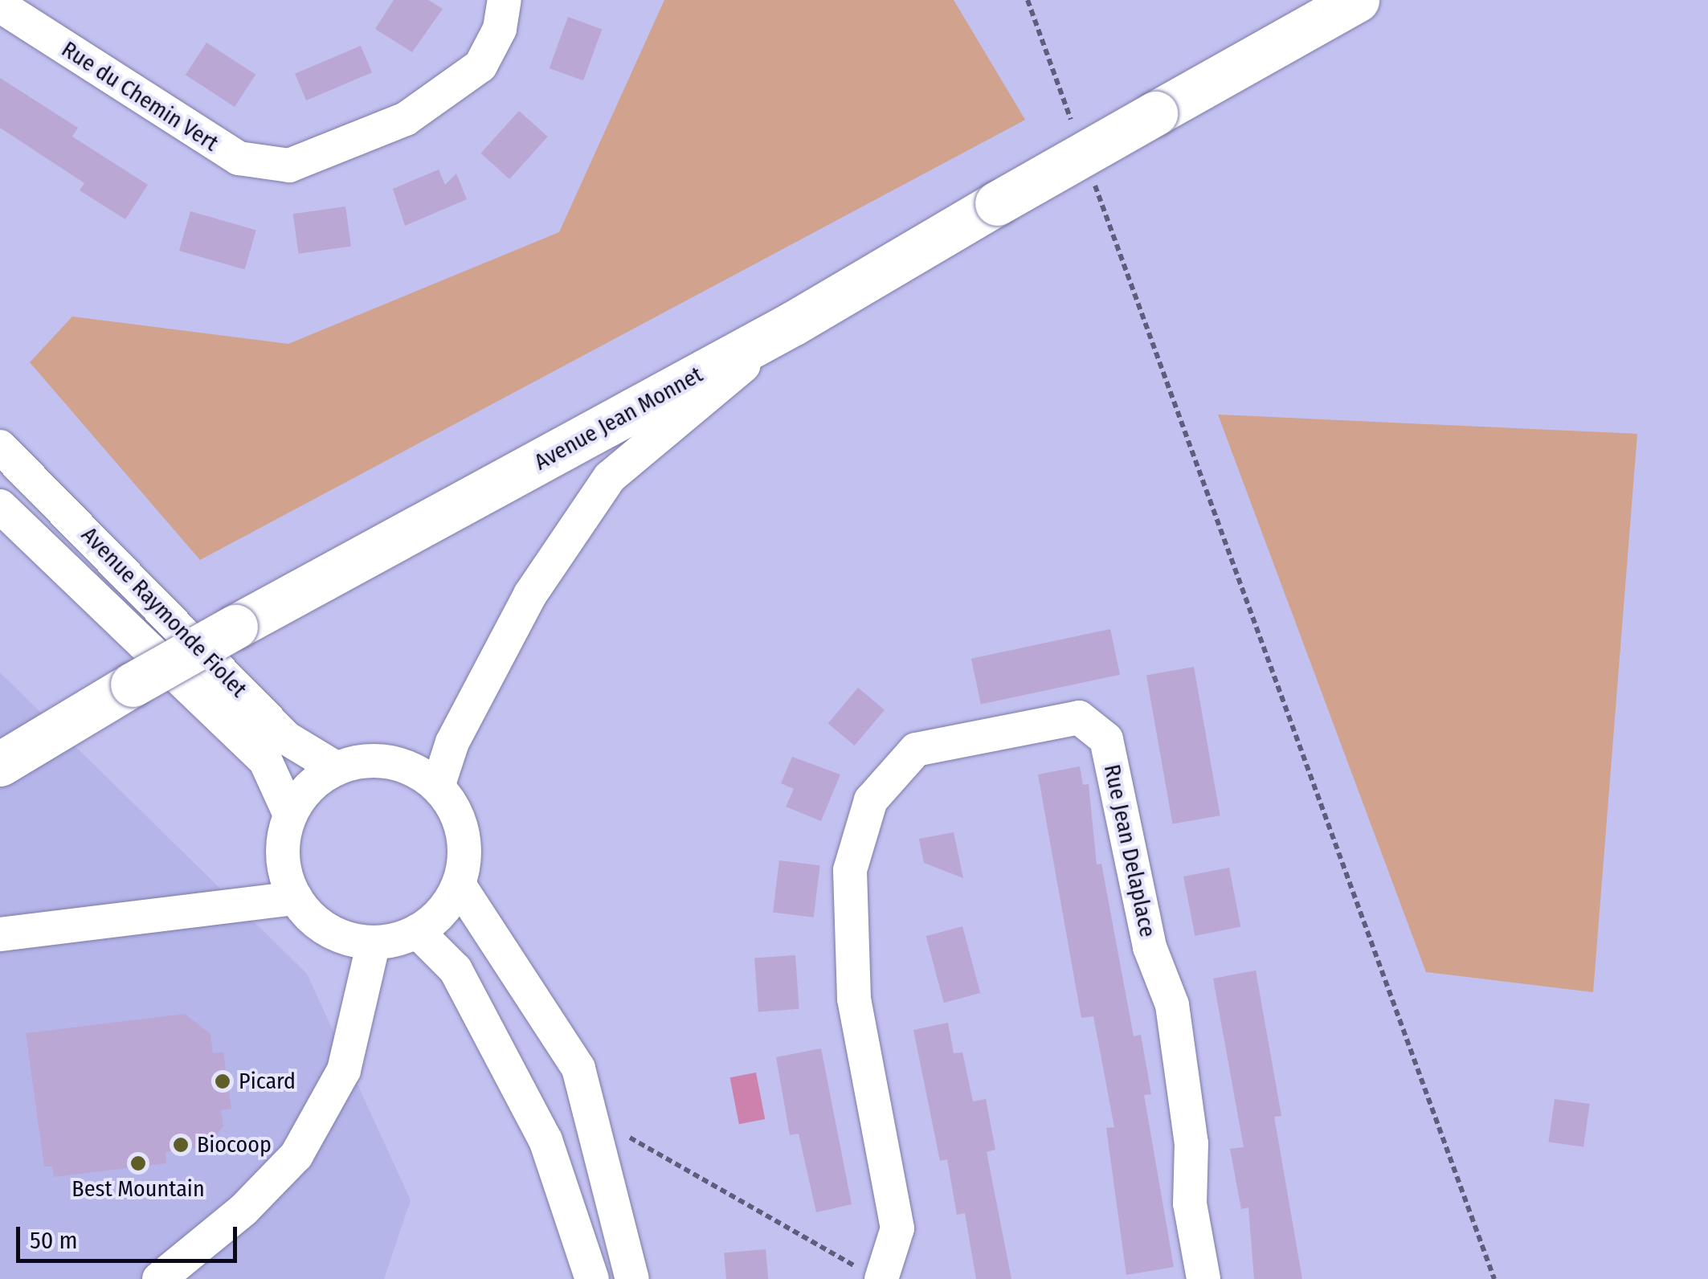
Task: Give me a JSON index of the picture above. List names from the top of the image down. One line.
{"streets":{"main road":["Avenue Jean Monnet"],"street":["Rue du Chemin Vert","Avenue Raymonde Fiolet","Rue Jean Delaplace"]},"places":["Picard","Biocoop","Best Mountain"],"scale_bar":"50 m"}
